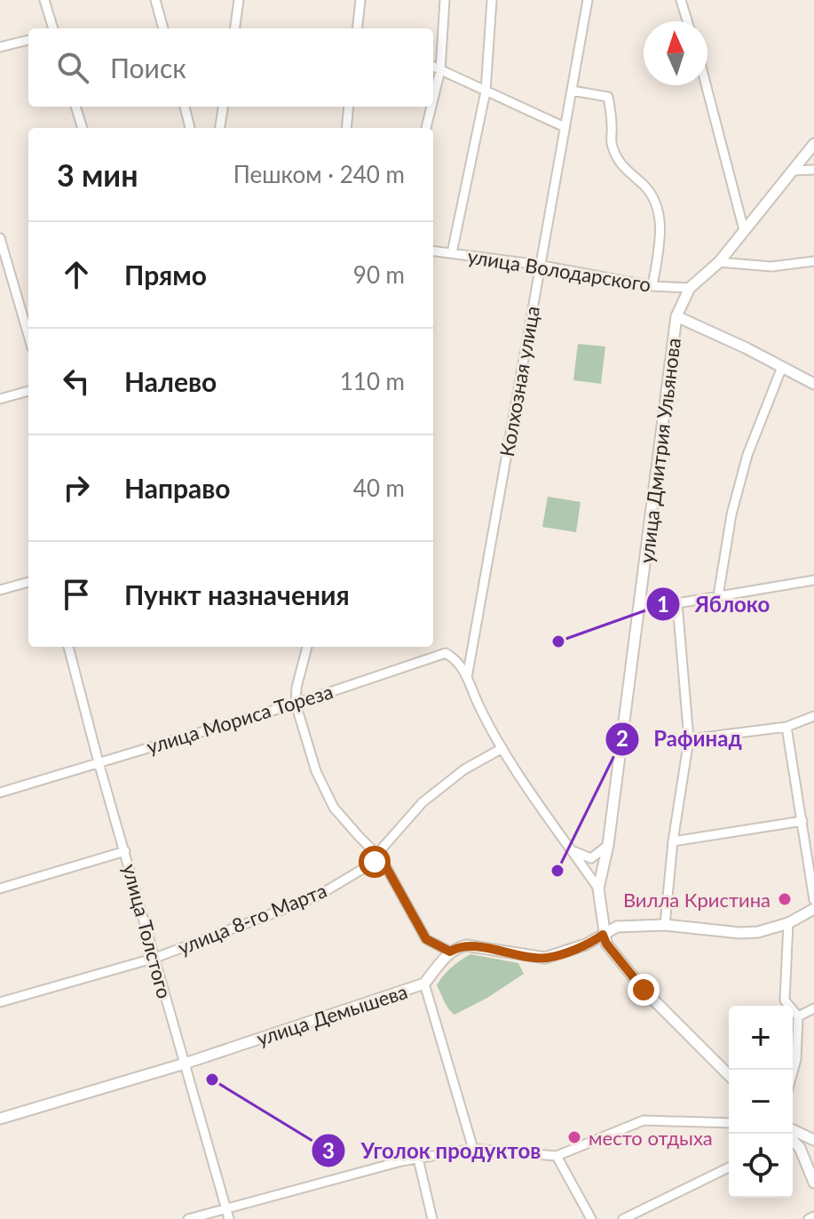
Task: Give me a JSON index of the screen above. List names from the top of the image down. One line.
{"streets":{"street":["улица Володарского","Колхозная улица","улица Дмитрия Ульянова","улица Мориса Тореза","улица 8-го Марта","улица Толстого","улица Демышева"]},"crossings":[["улица Володарского","Колхозная улица"],["улица Володарского","улица Дмитрия Ульянова"],["Колхозная улица","улица Мориса Тореза"],["улица Мориса Тореза","улица Толстого"],["улица 8-го Марта","улица Толстого"],["улица Толстого","улица Демышева"]],"places":["Яблоко","Рафинад","Вилла Кристина","Уголок продуктов","место отдыха"],"north":"top","page":{"search":"Поиск","heading":["3 мин","Пешком · 240 m"],"list":[["Прямо","90 m"],["Налево","110 m"],["Направо","40 m"],"Пункт назначения"],"map_buttons":["+","−"]}}
